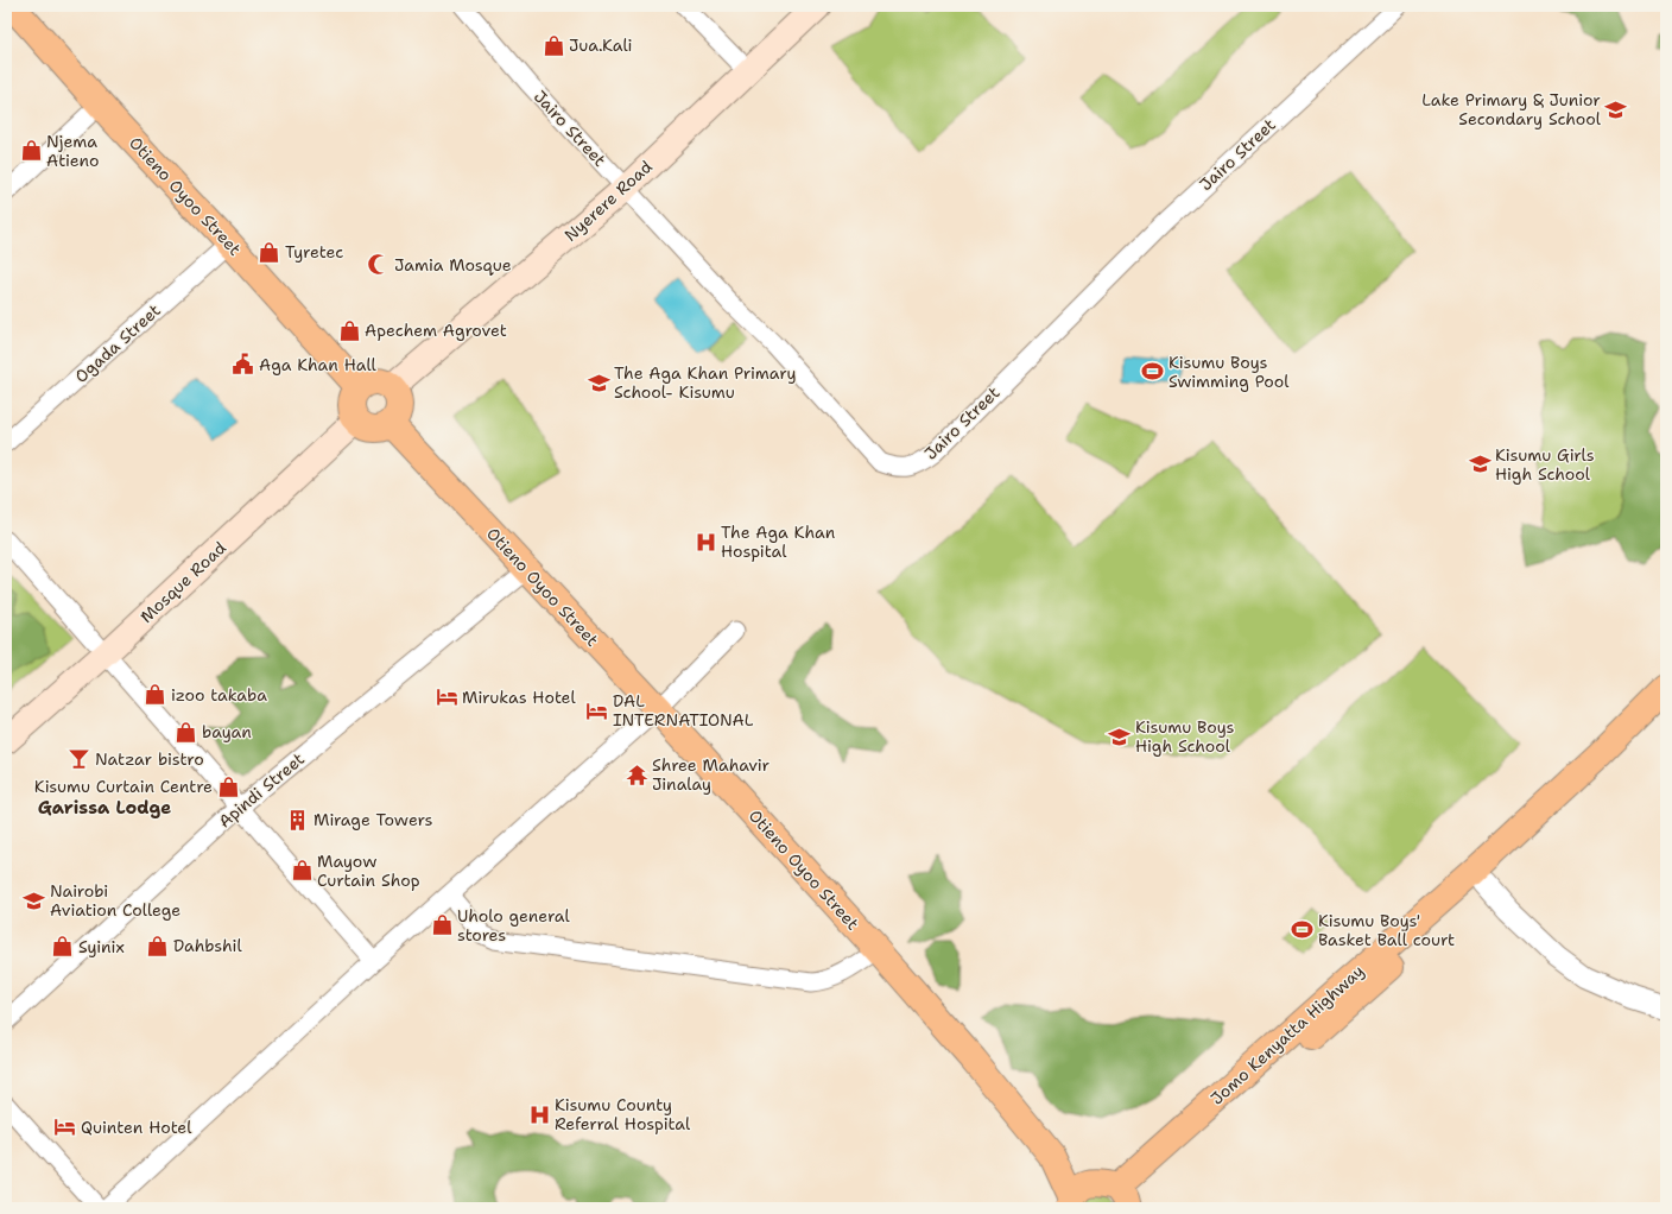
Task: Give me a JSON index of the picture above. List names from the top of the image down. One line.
{"streets":{"highway":["Otieno Oyoo Street","Jomo Kenyatta Highway"],"main road":["Nyerere Road","Mosque Road"],"street":["Jairo Street","Ogada Street","Apindi Street"]},"crossings":[["Jairo Street","Nyerere Road"],["Otieno Oyoo Street","Nyerere Road"],["Otieno Oyoo Street","Ogada Street"],["Otieno Oyoo Street","Mosque Road"],["Otieno Oyoo Street","Apindi Street"],["Nyerere Road","Mosque Road"]],"districts":["Garissa Lodge"],"places":{"shop":["Jua.Kali","Njema Atieno","Tyretec","Apechem Agrovet","izoo takaba","bayan","Kisumu Curtain Centre","Mayow Curtain Shop","Uholo general stores","Dahbshil","Syinix"],"school or university":["Lake Primary & Junior Secondary School","The Aga Khan Primary School- Kisumu","Kisumu Girls High School","Kisumu Boys High School","Nairobi Aviation College"],"mosque":["Jamia Mosque"],"public building":["Aga Khan Hall"],"sports":["Kisumu Boys Swimming Pool","Kisumu Boys' Basket Ball court"],"hospital":["The Aga Khan Hospital","Kisumu County Referral Hospital"],"hotel":["Mirukas Hotel","DAL INTERNATIONAL","Quinten Hotel"],"bar":["Natzar bistro"],"temple":["Shree Mahavir Jinalay"],"building":["Mirage Towers"]}}
